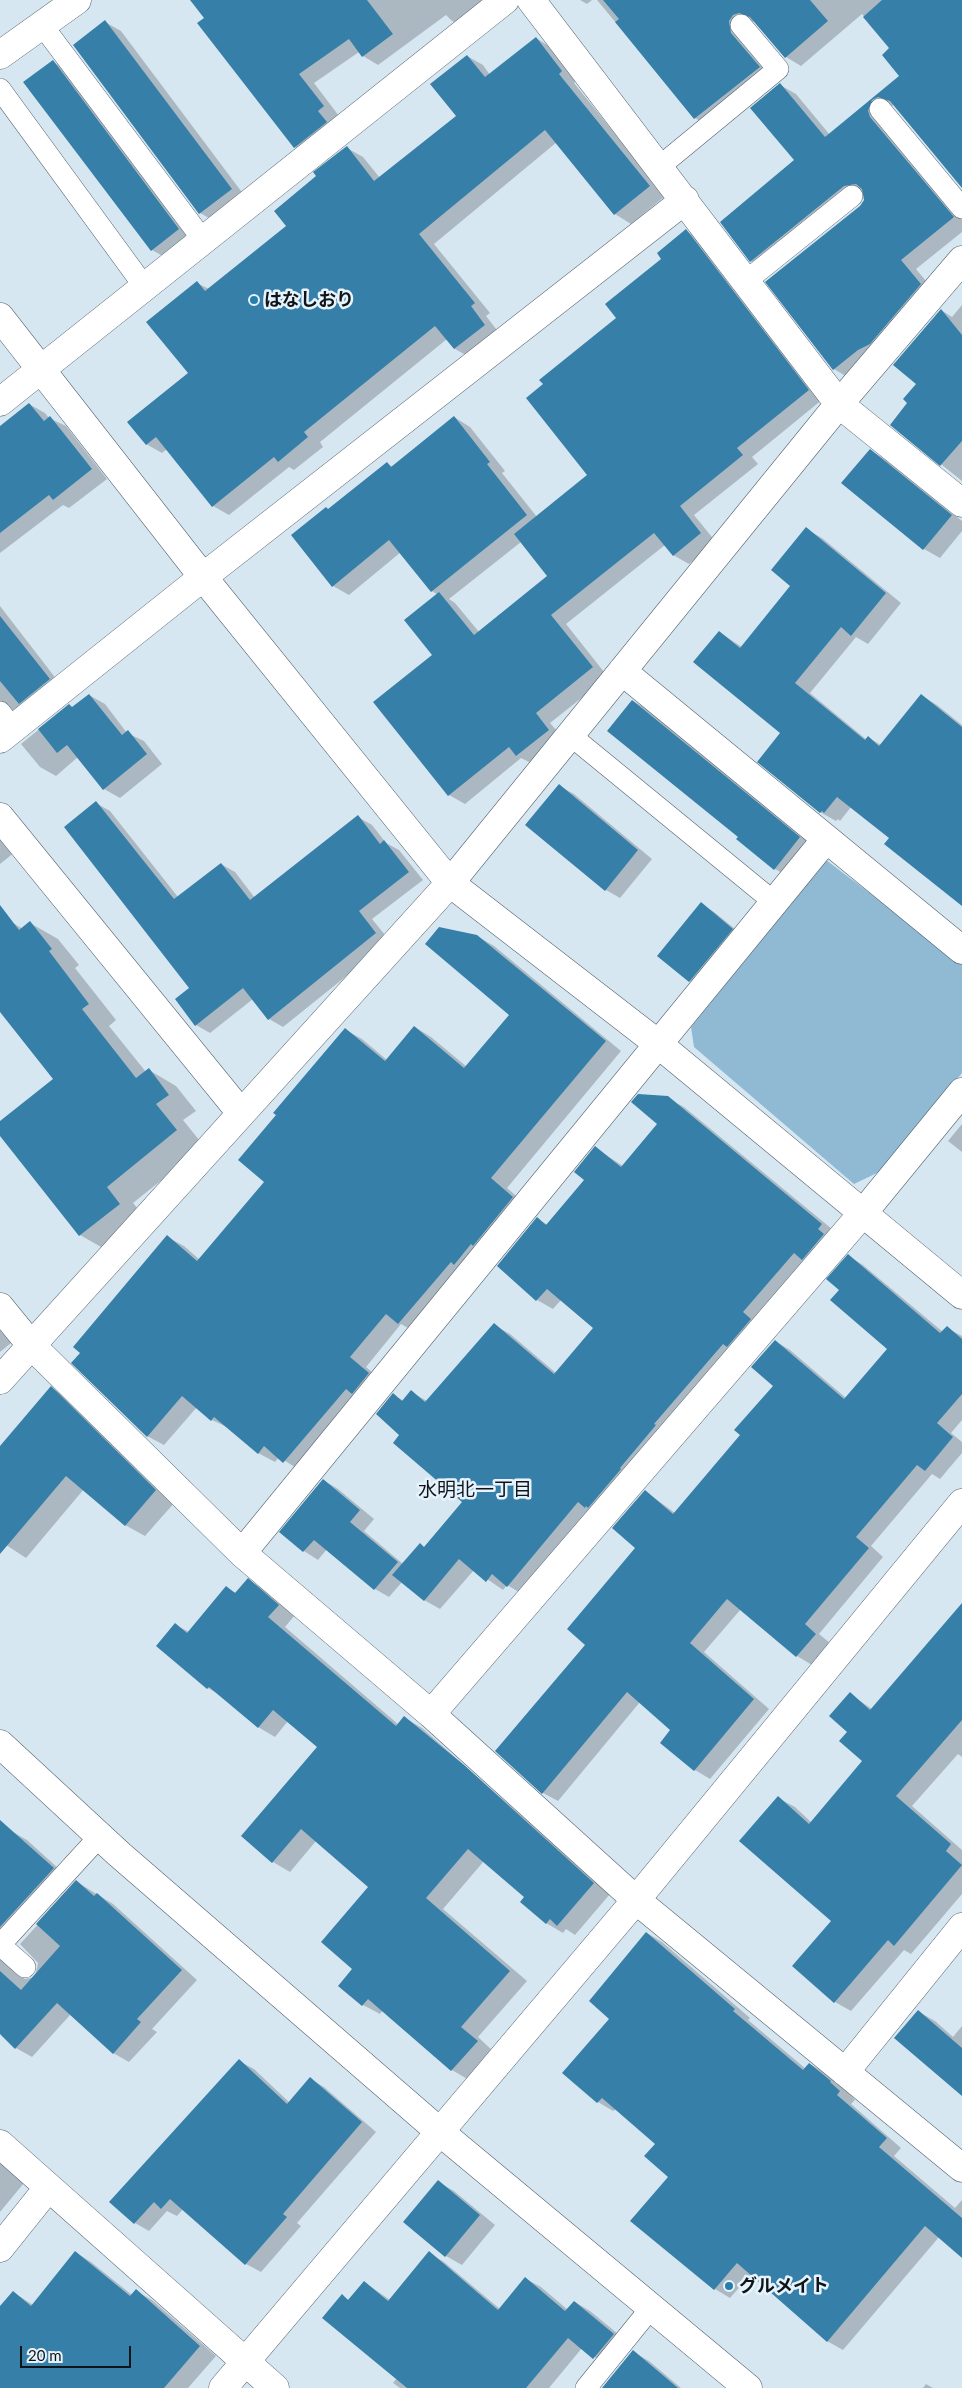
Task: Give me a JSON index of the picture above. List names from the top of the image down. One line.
{"districts":["水明北一丁目"],"places":["はなしおり","グルメイト"],"scale_bar":"20 m"}
